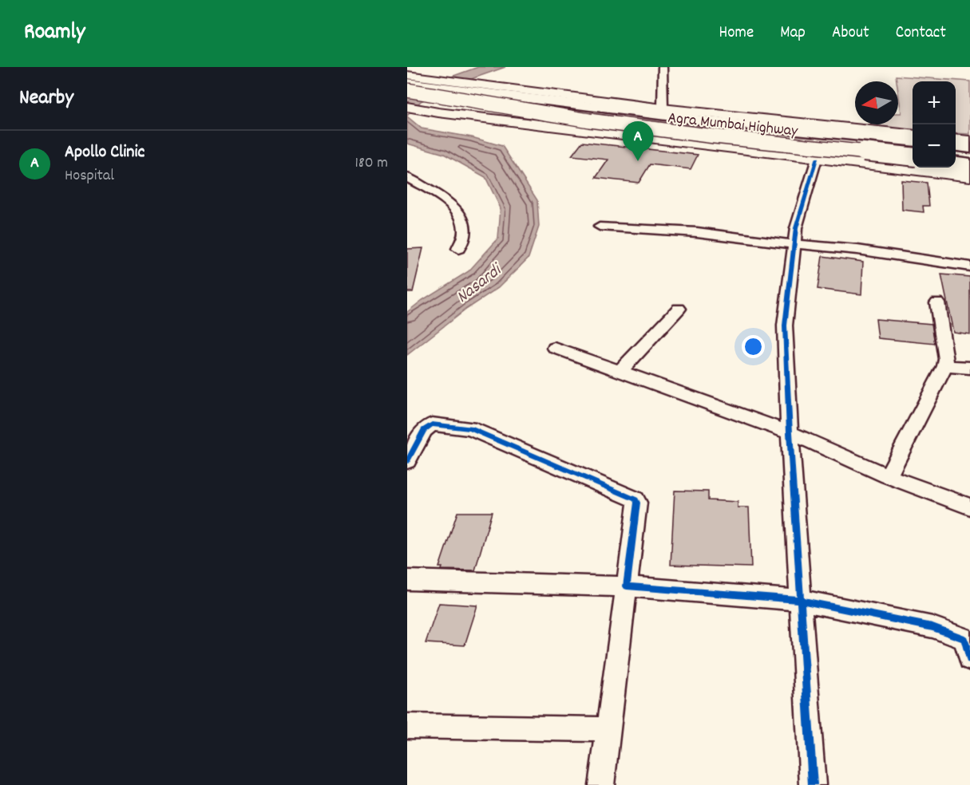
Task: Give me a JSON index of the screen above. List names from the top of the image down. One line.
{"streets":{"main road":["Agra Mumbai Highway"]},"water":["Nasardi"],"north":"left","page":{"header":"Roamly","nav":["Home","Map","About","Contact"],"heading":"Nearby","map_buttons":["+","−"],"pins":"A","list":[{"mark":"A","name":"Apollo Clinic","note":"Hospital","value":"180 m"}]}}
